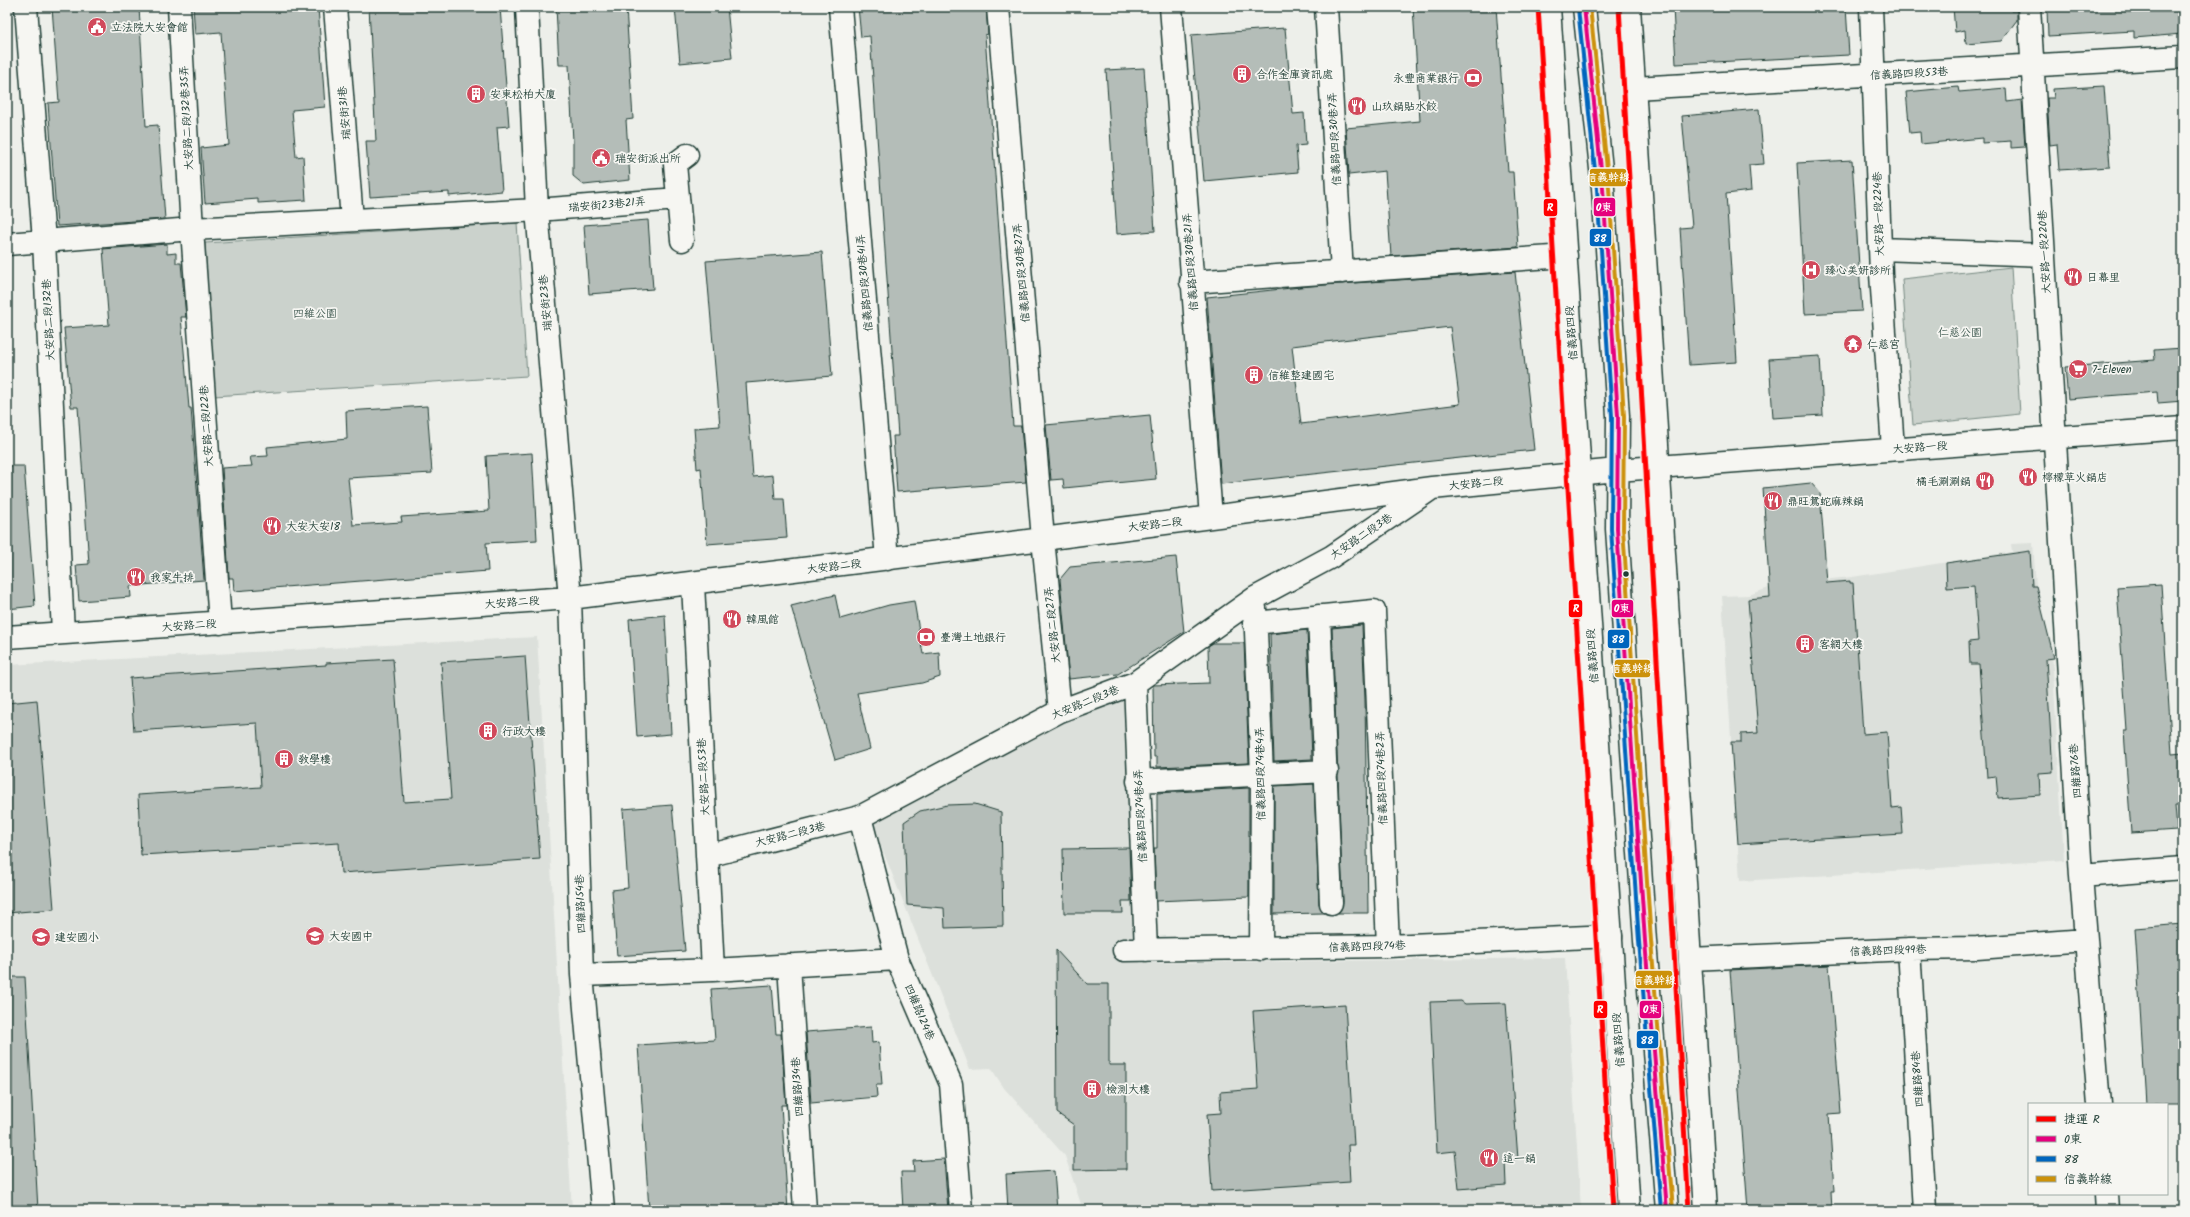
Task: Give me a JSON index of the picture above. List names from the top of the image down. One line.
{"streets":{"street":["信義路四段53巷","瑞安街31巷","大安路二段132巷35弄","信義路四段30巷7弄","瑞安街23巷21弄","大安路一段224巷","大安路一段220巷","信義路四段30巷21弄","信義路四段30巷27弄","信義路四段30巷41弄","瑞安街23巷","大安路二段132巷","信義路四段","大安路二段122巷","大安路一段","大安路二段","大安路二段3巷","大安路二段27弄","四維路76巷","信義路四段74巷4弄","大安路二段53巷","信義路四段74巷2弄","信義路四段74巷6弄","四維路154巷","信義路四段74巷","信義路四段99巷","四維路124巷","四維路84巷","四維路134巷"]},"crossings":[["信義路四段53巷","大安路一段224巷"],["信義路四段53巷","大安路一段220巷"],["瑞安街31巷","瑞安街23巷21弄"],["大安路二段132巷35弄","瑞安街23巷21弄"],["大安路二段132巷35弄","大安路二段122巷"],["瑞安街23巷21弄","瑞安街23巷"],["瑞安街23巷21弄","大安路二段132巷"],["瑞安街23巷21弄","大安路二段122巷"],["大安路一段224巷","大安路一段"],["大安路一段220巷","大安路一段"],["大安路一段220巷","四維路76巷"],["信義路四段30巷21弄","大安路二段"],["信義路四段30巷27弄","大安路二段"],["信義路四段30巷27弄","大安路二段27弄"],["信義路四段30巷41弄","大安路二段"],["瑞安街23巷","大安路二段"],["瑞安街23巷","四維路154巷"],["大安路二段132巷","大安路二段"],["信義路四段","大安路二段"],["信義路四段","信義路四段74巷"],["大安路二段122巷","大安路二段"],["大安路一段","大安路二段"],["大安路一段","四維路76巷"],["大安路二段","大安路二段3巷"],["大安路二段","大安路二段27弄"],["大安路二段","大安路二段53巷"],["大安路二段","四維路154巷"],["大安路二段3巷","大安路二段27弄"],["大安路二段3巷","信義路四段74巷4弄"],["大安路二段3巷","大安路二段53巷"],["大安路二段3巷","信義路四段74巷6弄"],["大安路二段3巷","四維路124巷"],["四維路76巷","信義路四段99巷"],["信義路四段74巷4弄","信義路四段74巷"],["信義路四段74巷2弄","信義路四段74巷"],["信義路四段74巷6弄","信義路四段74巷"],["信義路四段99巷","四維路84巷"]],"parks":["四維公園","仁慈公園"],"places":{"public building":["立法院大安會館","瑞安街派出所"],"building":["合作金庫資訊處","安東松柏大廈","信維整建國宅","客網大樓","行政大樓","教學樓","檢測大樓"],"bank":["永豐商業銀行","臺灣土地銀行"],"restaurant":["山玖鍋貼水餃","日幕里","檸檬草火鍋店","橘毛涮涮鍋","鼎旺鴛蛇麻辣鍋","大安大安18","我家牛排","韓風館","這一鍋"],"hospital":["臻心美妍診所"],"temple":["仁慈宮"],"supermarket":["7-Eleven"],"school or university":["大安國中","建安國小"]},"lines":["metro line R","transit line 0東","transit line 信義幹線","transit line 88"],"legend":["捷運 R","0東","88","信義幹線"]}
